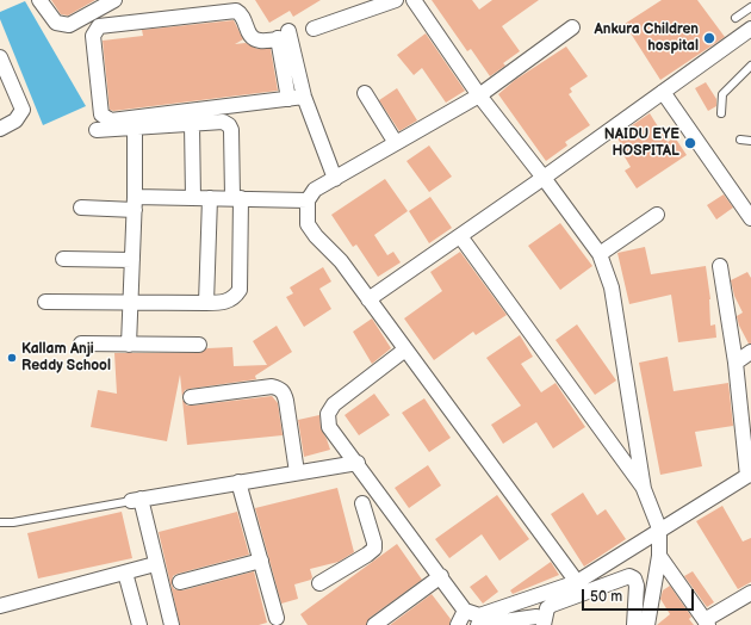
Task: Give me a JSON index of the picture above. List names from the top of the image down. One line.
{"places":["Ankura Children hospital","NAIDU EYE HOSPITAL","Kallam Anji Reddy School"],"scale_bar":"50 m"}
